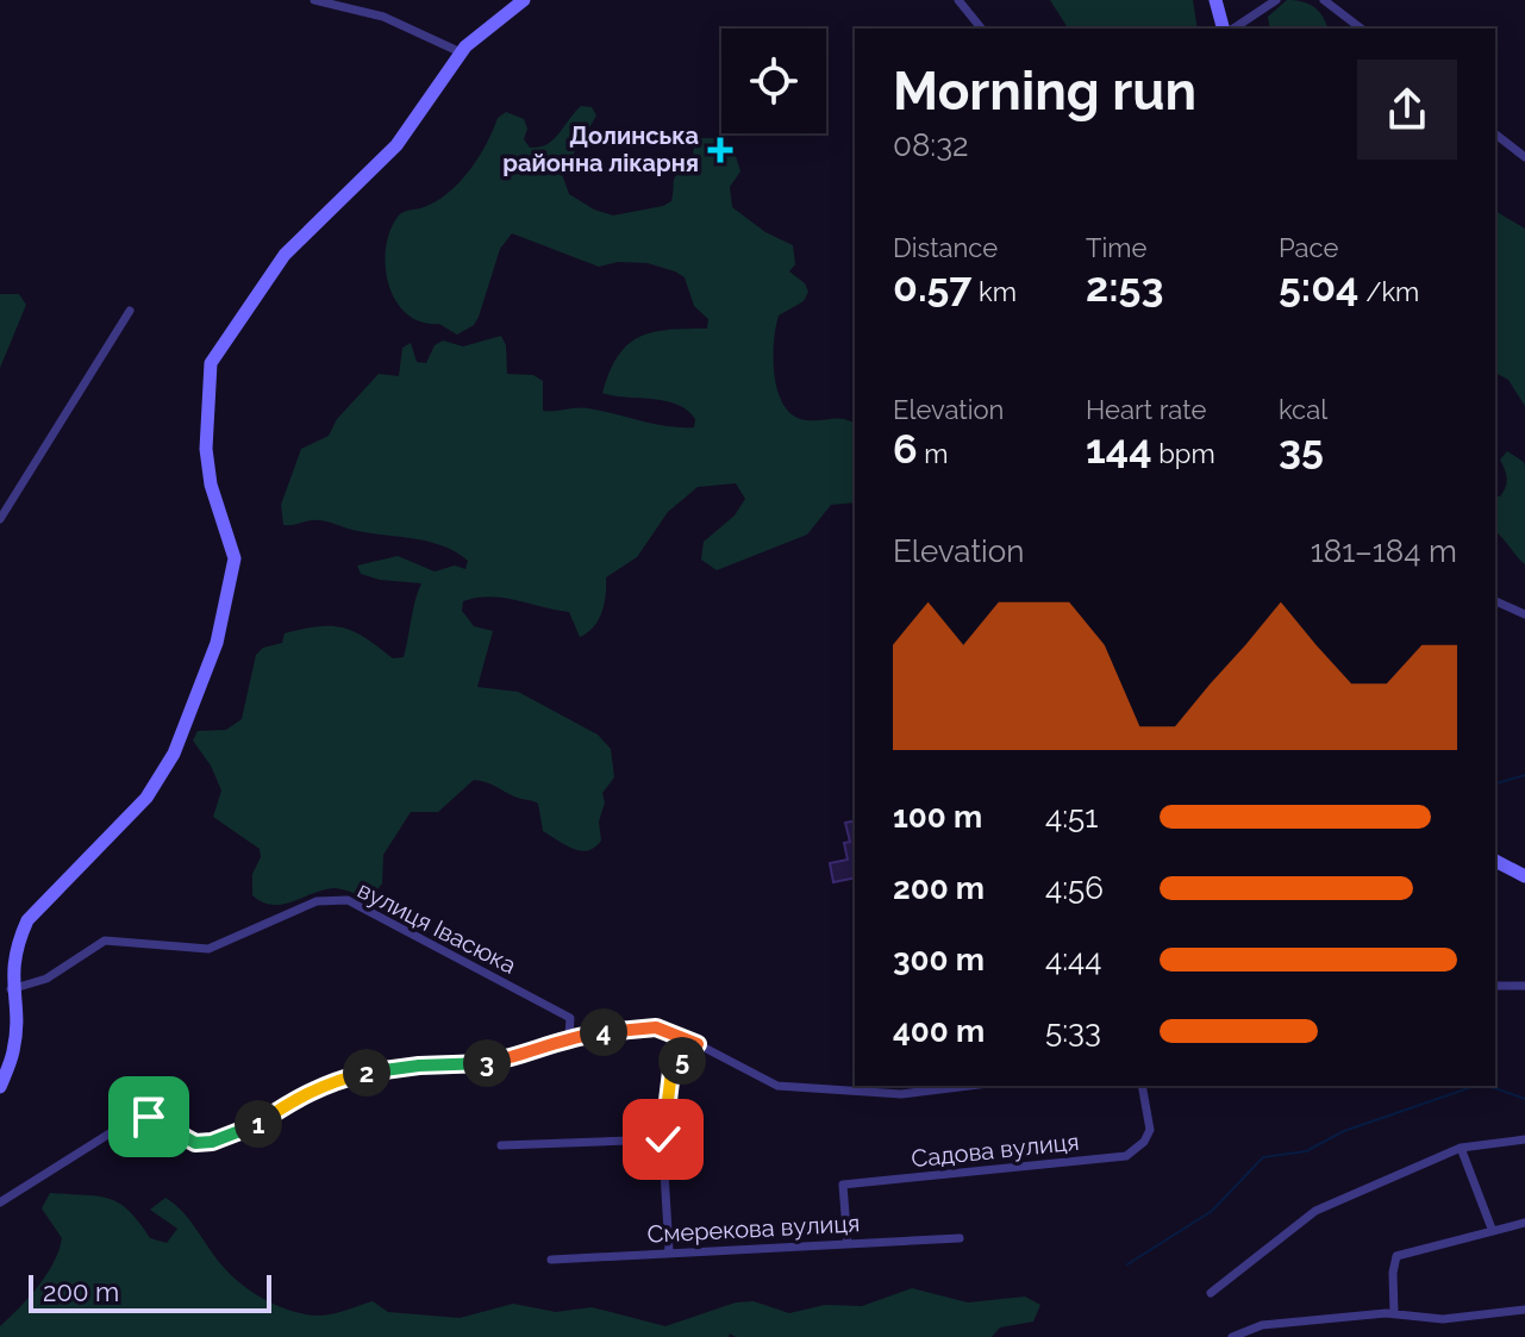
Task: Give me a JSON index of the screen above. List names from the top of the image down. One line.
{"streets":{"street":["вулиця Івасюка","Садова вулиця","Смерекова вулиця"]},"crossings":[["Садова вулиця","Смерекова вулиця"]],"places":{"health":["Долинська районна лікарня"]},"scale_bar":"200 m","page":{"heading":["Morning run","08:32"],"stats":[["Distance","0.57 km"],["Time","2:53"],["Pace","5:04 /km"],["Elevation","6 m"],["Heart rate","144 bpm"],["kcal","35"]],"chart":["Elevation","181–184 m"],"list":[{"name":"100 m","note":"4:51"},{"name":"200 m","note":"4:56"},{"name":"300 m","note":"4:44"},{"name":"400 m","note":"5:33"}],"pins":["4","5","3","2","1"],"scale":"200 m"}}
